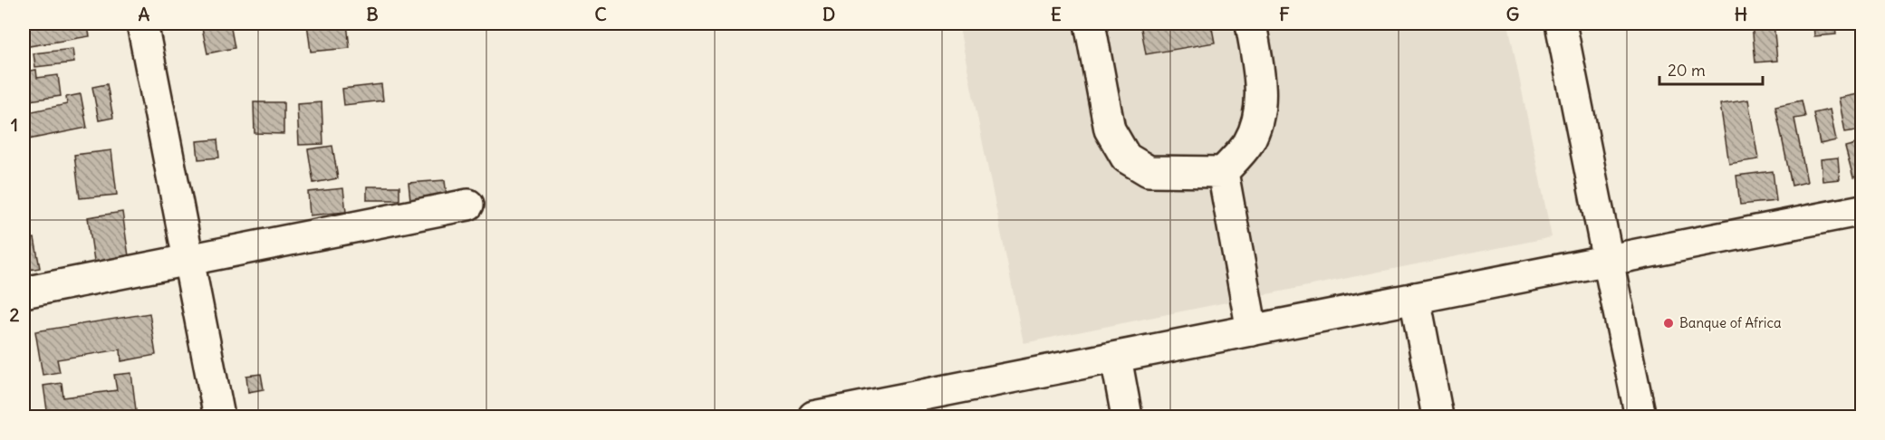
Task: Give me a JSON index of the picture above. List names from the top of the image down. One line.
{"places":["Banque of Africa"],"scale_bar":"20 m","grid":{"columns":["A","B","C","D","E","F","G","H"],"rows":["1","2"]}}
